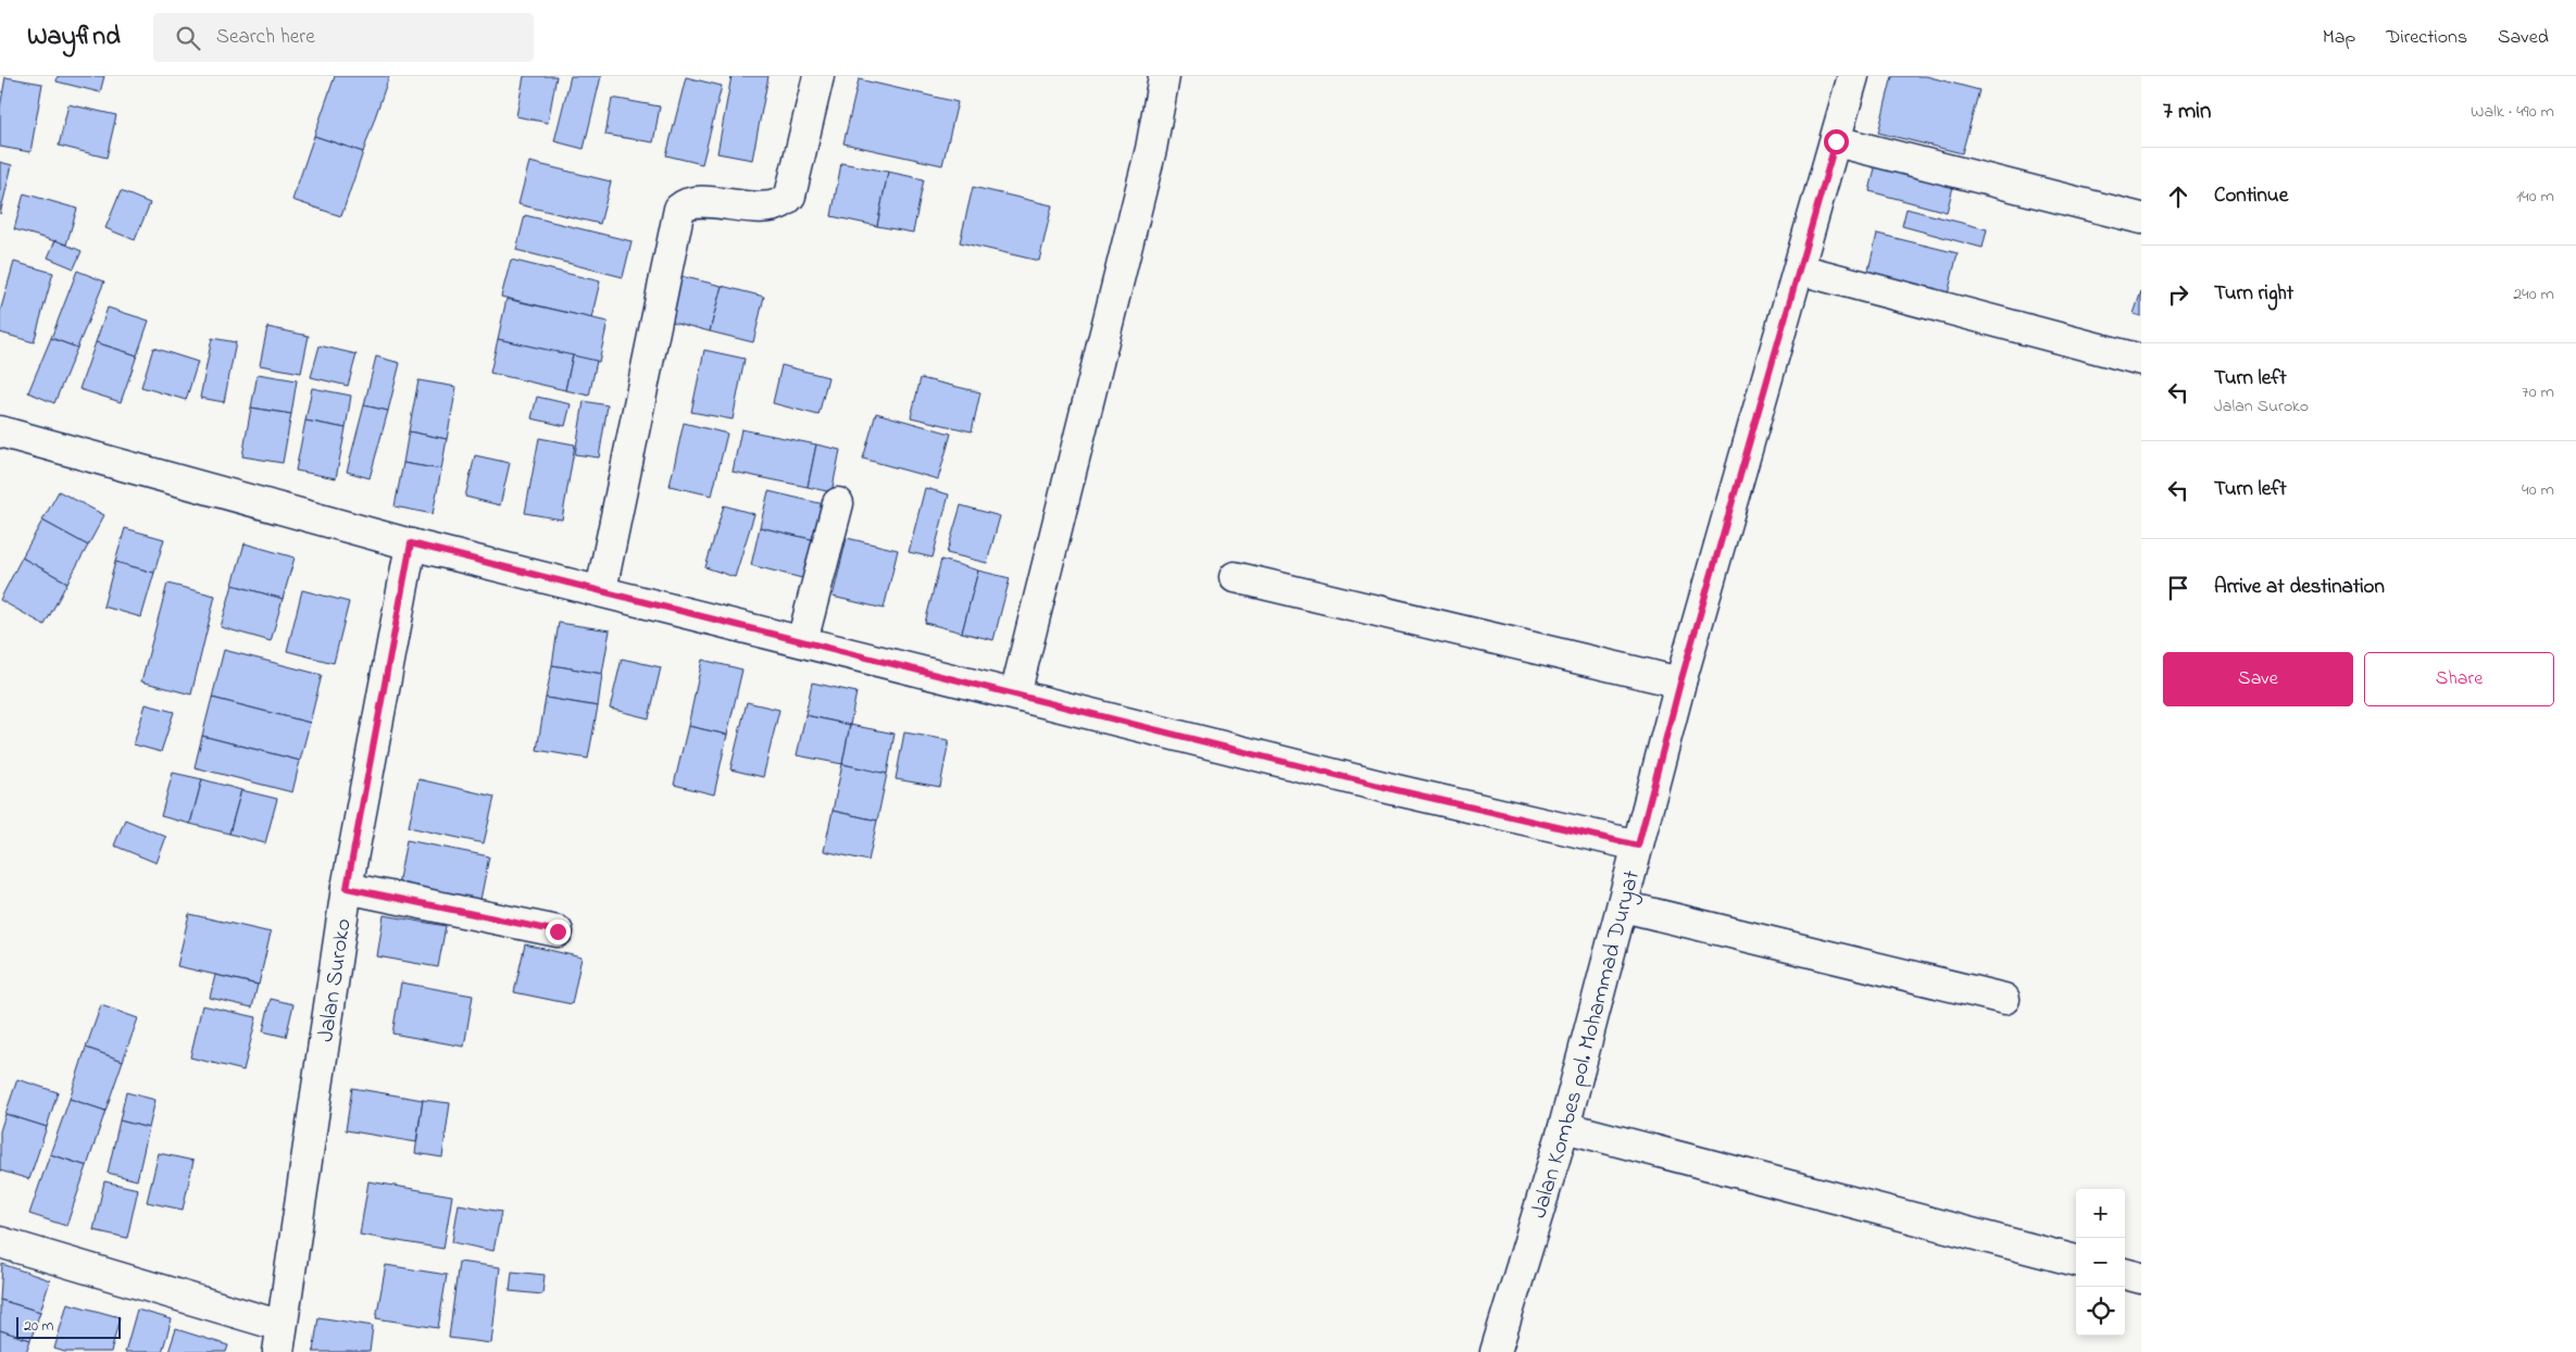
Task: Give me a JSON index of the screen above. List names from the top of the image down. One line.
{"streets":{"street":["Jalan Suroko","Jalan Kombes pol. Mohammad Duryat"]},"scale_bar":"20 m","page":{"header":"Wayfind","search":"Search here","nav":["Map","Directions","Saved"],"heading":["7 min","Walk · 490 m"],"list":[["Continue","140 m"],["Turn right","240 m"],["Turn left","Jalan Suroko","70 m"],["Turn left","40 m"],"Arrive at destination"],"buttons":["Save","Share"],"map_buttons":["+","−"],"scale":"20 m"}}
